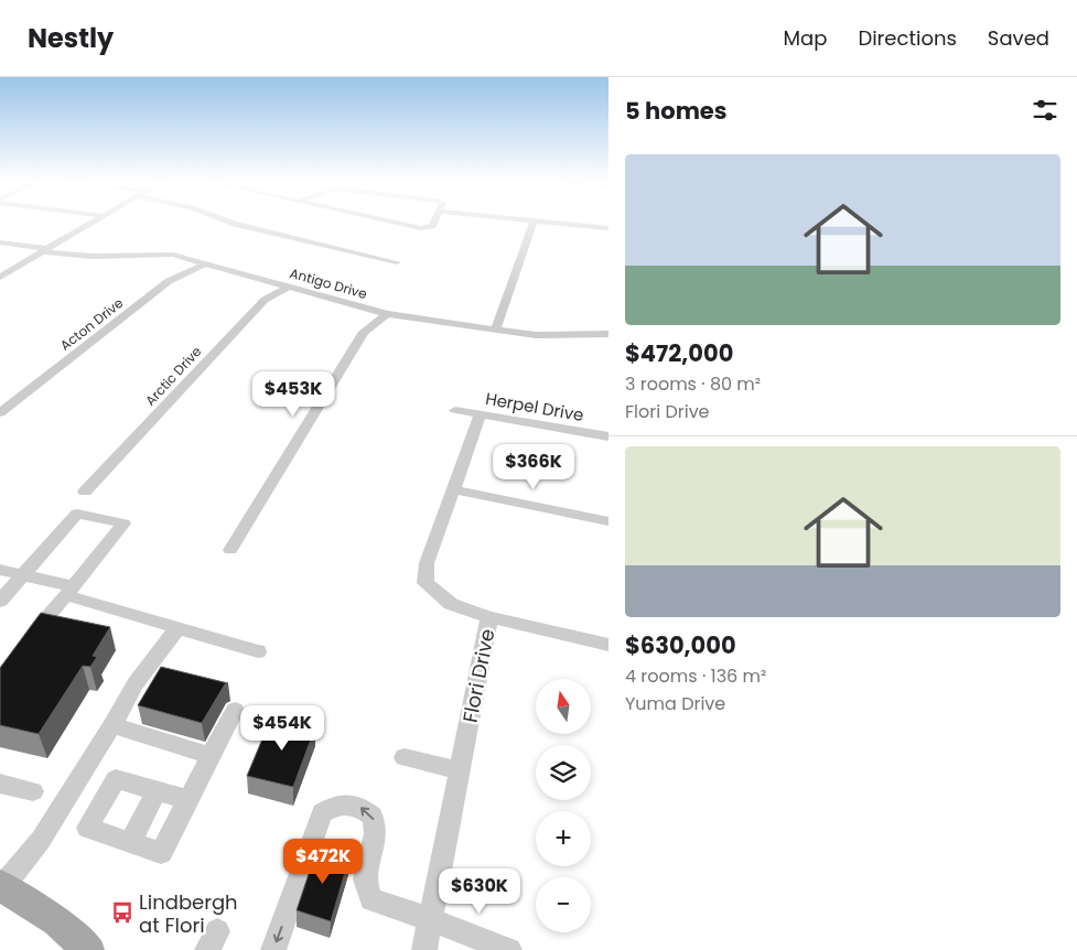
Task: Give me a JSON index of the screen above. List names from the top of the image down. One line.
{"streets":{"street":["Antigo Drive","Acton Drive","Arctic Drive","Herpel Drive","Flori Drive"]},"crossings":[["Antigo Drive","Acton Drive"],["Antigo Drive","Arctic Drive"],["Herpel Drive","Flori Drive"]],"places":{"bus stop":["Lindbergh at Flori"]},"north":"top","page":{"header":"Nestly","nav":["Map","Directions","Saved"],"heading":"5 homes","list":[{"name":"$472,000","note":"3 rooms · 80 m² · Flori Drive"},{"name":"$630,000","note":"4 rooms · 136 m² · Yuma Drive"}],"price":["$453K","$366K","$454K","$472K","$630K"],"map_buttons":["+","−"]}}
